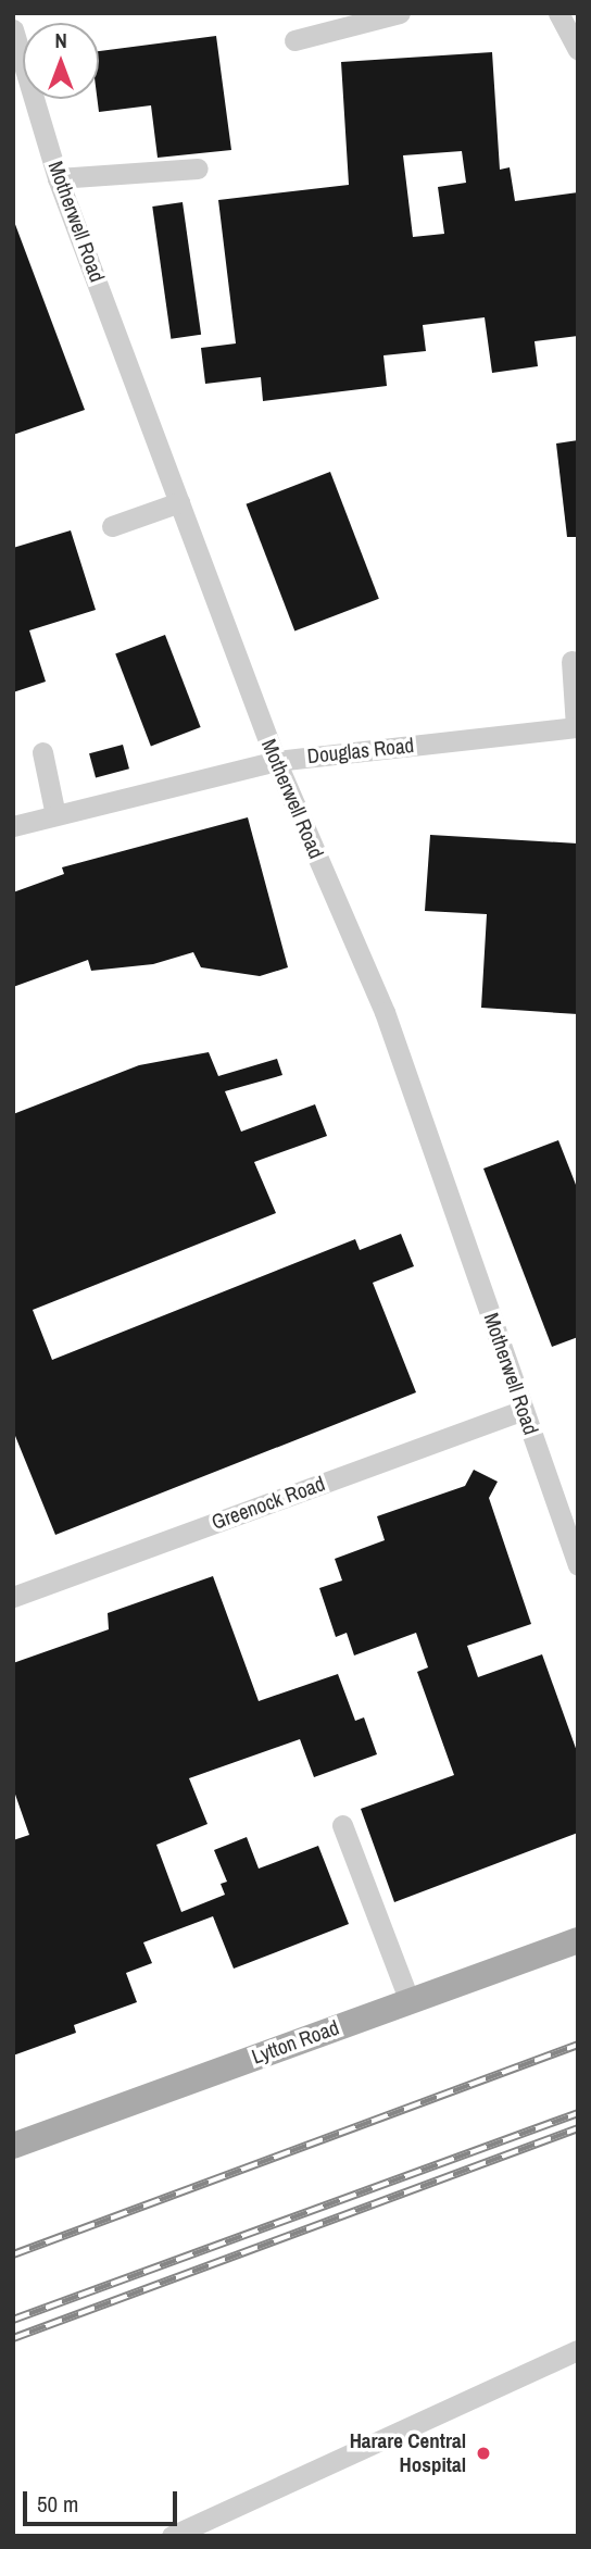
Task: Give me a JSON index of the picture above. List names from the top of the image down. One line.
{"streets":{"main road":["Lytton Road"],"street":["Motherwell Road","Douglas Road","Greenock Road"]},"crossings":[["Motherwell Road","Douglas Road"],["Motherwell Road","Greenock Road"]],"places":["Harare Central Hospital"],"scale_bar":"50 m","north":"top"}
